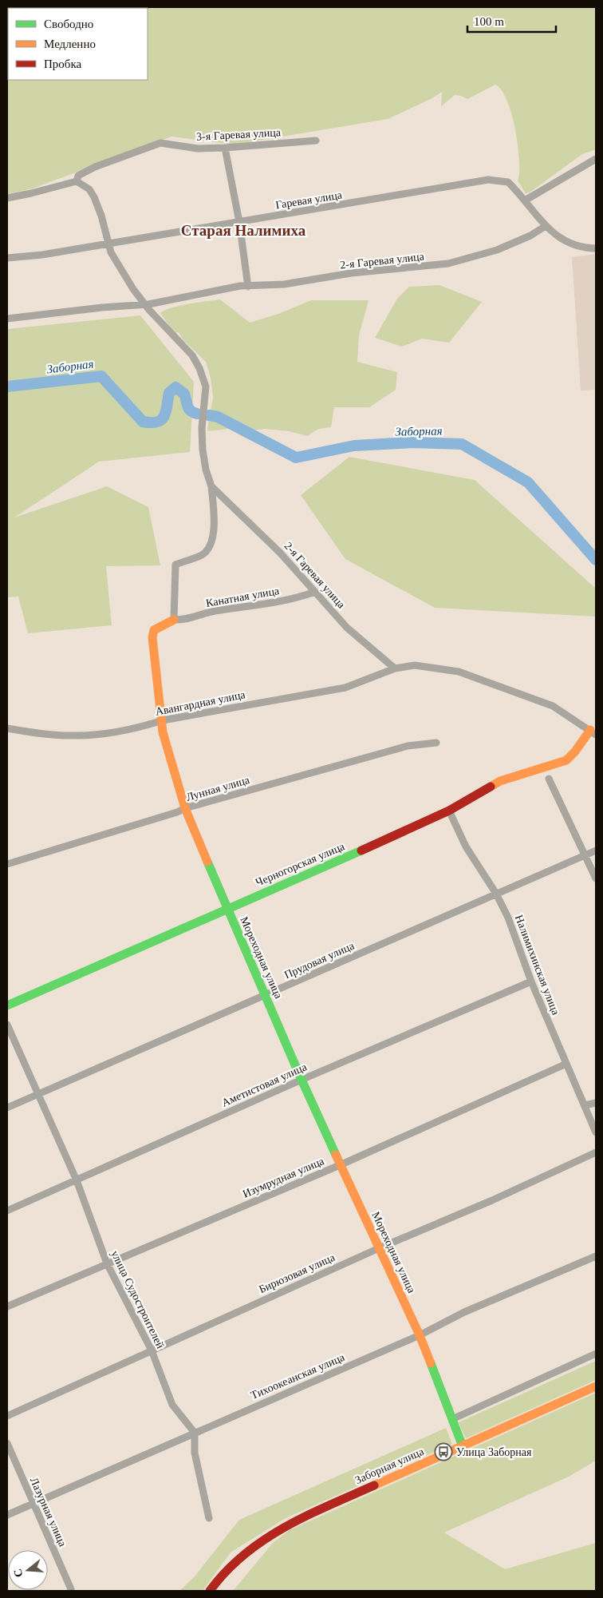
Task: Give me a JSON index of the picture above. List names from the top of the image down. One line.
{"streets":{"street":["3-я Гаревая улица","Гаревая улица","2-я Гаревая улица","Канатная улица","Авангардная улица","Лунная улица","Черногорская улица","Мореходная улица","Прудовая улица","Налимихинская улица","Аметистовая улица","Изумрудная улица","Бирюзовая улица","улица Судостроителей","Тихоокеанская улица","Заборная улица","Лазурная улица"]},"crossings":[["Гаревая улица","2-я Гаревая улица"],["2-я Гаревая улица","Канатная улица"],["2-я Гаревая улица","Авангардная улица"],["Канатная улица","Мореходная улица"],["Авангардная улица","Мореходная улица"],["Лунная улица","Мореходная улица"],["Черногорская улица","Мореходная улица"],["Черногорская улица","Налимихинская улица"],["Мореходная улица","Прудовая улица"],["Мореходная улица","Аметистовая улица"],["Мореходная улица","Изумрудная улица"],["Мореходная улица","Бирюзовая улица"],["Мореходная улица","Тихоокеанская улица"],["Мореходная улица","Заборная улица"],["Прудовая улица","Налимихинская улица"],["Прудовая улица","улица Судостроителей"],["Налимихинская улица","Аметистовая улица"],["Налимихинская улица","Изумрудная улица"],["Аметистовая улица","улица Судостроителей"],["Изумрудная улица","улица Судостроителей"],["Бирюзовая улица","улица Судостроителей"],["улица Судостроителей","Тихоокеанская улица"],["Тихоокеанская улица","Лазурная улица"]],"districts":["Старая Налимиха"],"water":["Заборная"],"places":{"bus stop":["Улица Заборная"]},"legend":["Свободно","Медленно","Пробка"],"scale_bar":"100 m","north":"left"}
